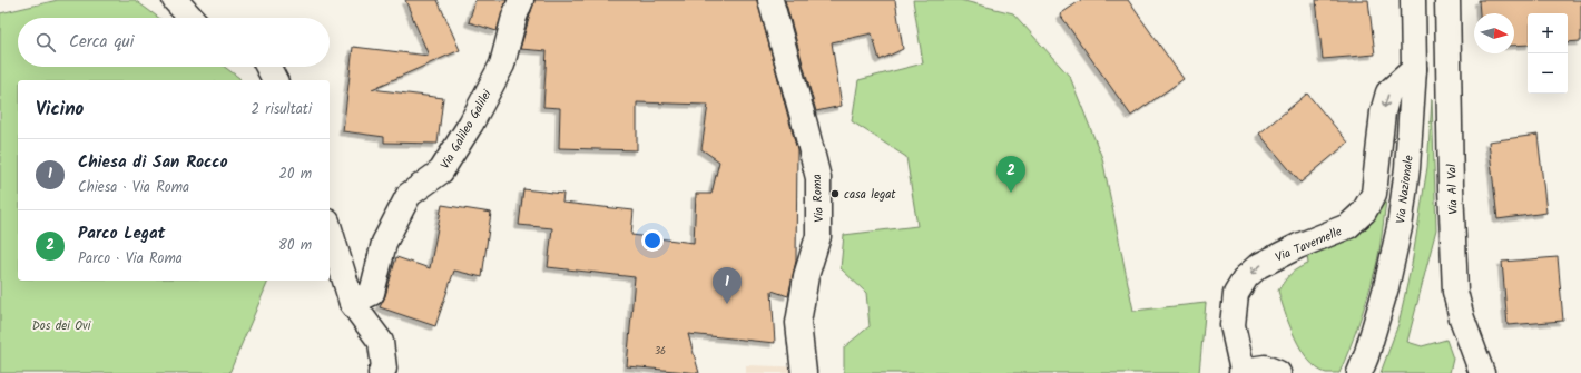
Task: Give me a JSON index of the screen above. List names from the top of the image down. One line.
{"streets":{"street":["Via Galileo Galilei","Via Nazionale","Via Al Val","Via Roma","Via Tavernelle"]},"crossings":[["Via Nazionale","Via Tavernelle"]],"one_way":["Via Tavernelle"],"parks":["Dos dei Ovi"],"places":["casa legat"],"house_numbers":["36"],"north":"right","page":{"map_buttons":["+","−"],"search":"Cerca qui","heading":["Vicino","2 risultati"],"list":[{"mark":"1","name":"Chiesa di San Rocco","note":"Chiesa · Via Roma","value":"20 m"},{"mark":"2","name":"Parco Legat","note":"Parco · Via Roma","value":"80 m"}],"pins":["2","1"]}}
